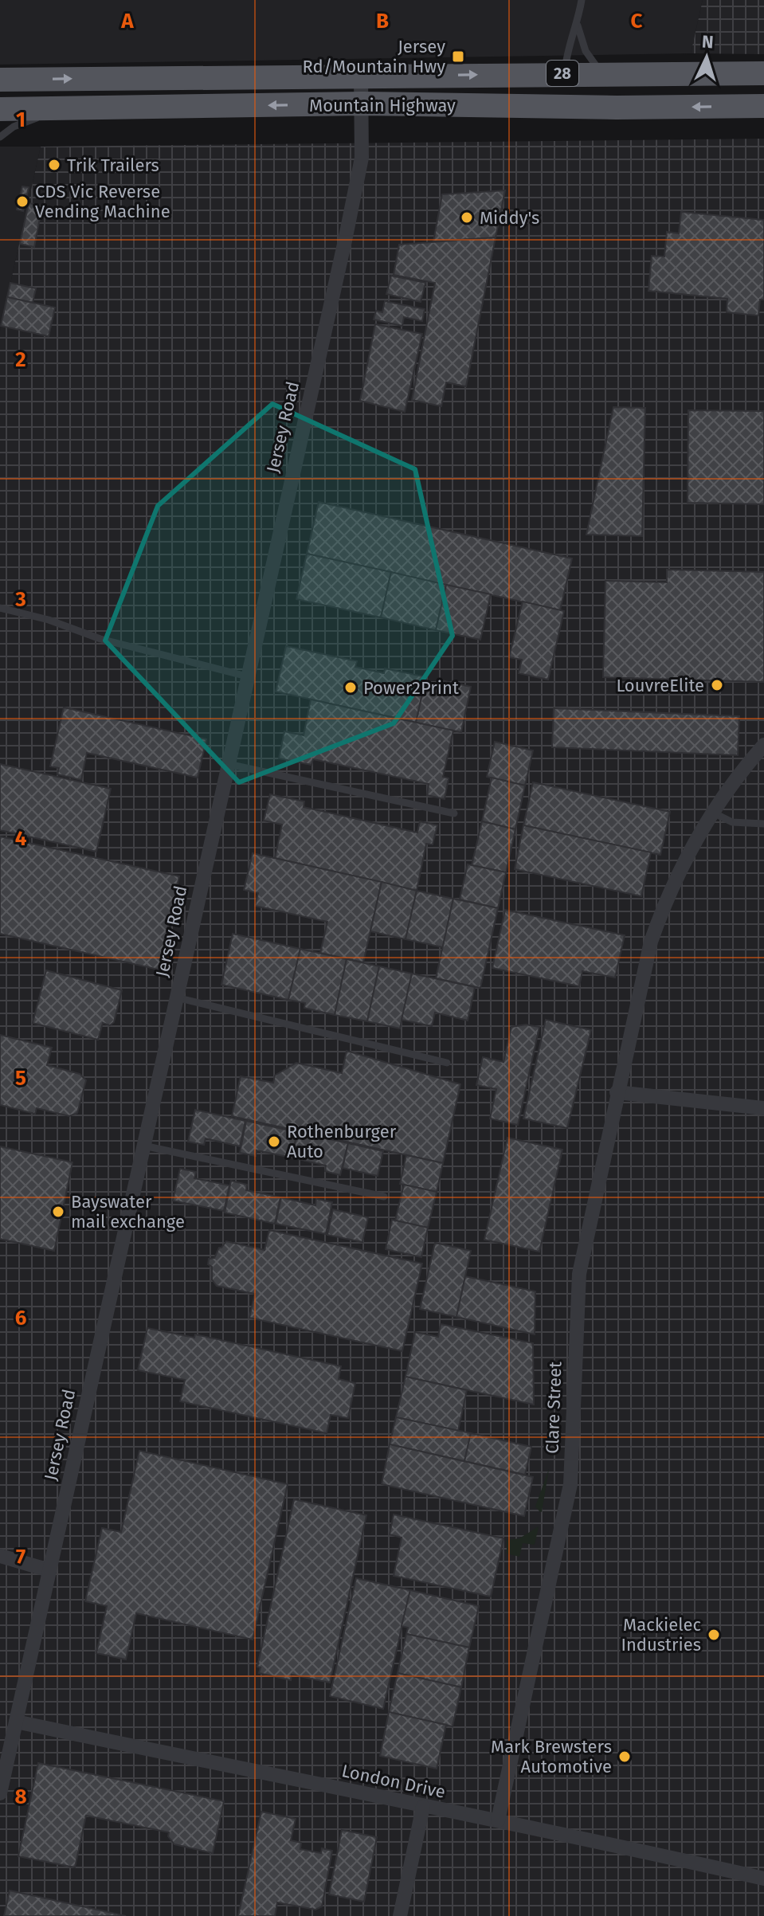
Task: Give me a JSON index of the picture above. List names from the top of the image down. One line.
{"streets":{"main road":["28","Mountain Highway"],"street":["Jersey Road","Clare Street","London Drive"]},"crossings":[["Mountain Highway","Jersey Road"],["Jersey Road","London Drive"],["Clare Street","London Drive"]],"places":{"transit":["Jersey Rd/Mountain Hwy"],"other":["Trik Trailers","CDS Vic Reverse Vending Machine","Middy's","LouvreElite","Power2Print","Rothenburger Auto","Bayswater mail exchange","Mackielec Industries","Mark Brewsters Automotive"]},"north":"top","grid":{"columns":["A","B","C"],"rows":["1","2","3","4","5","6","7","8"]}}
